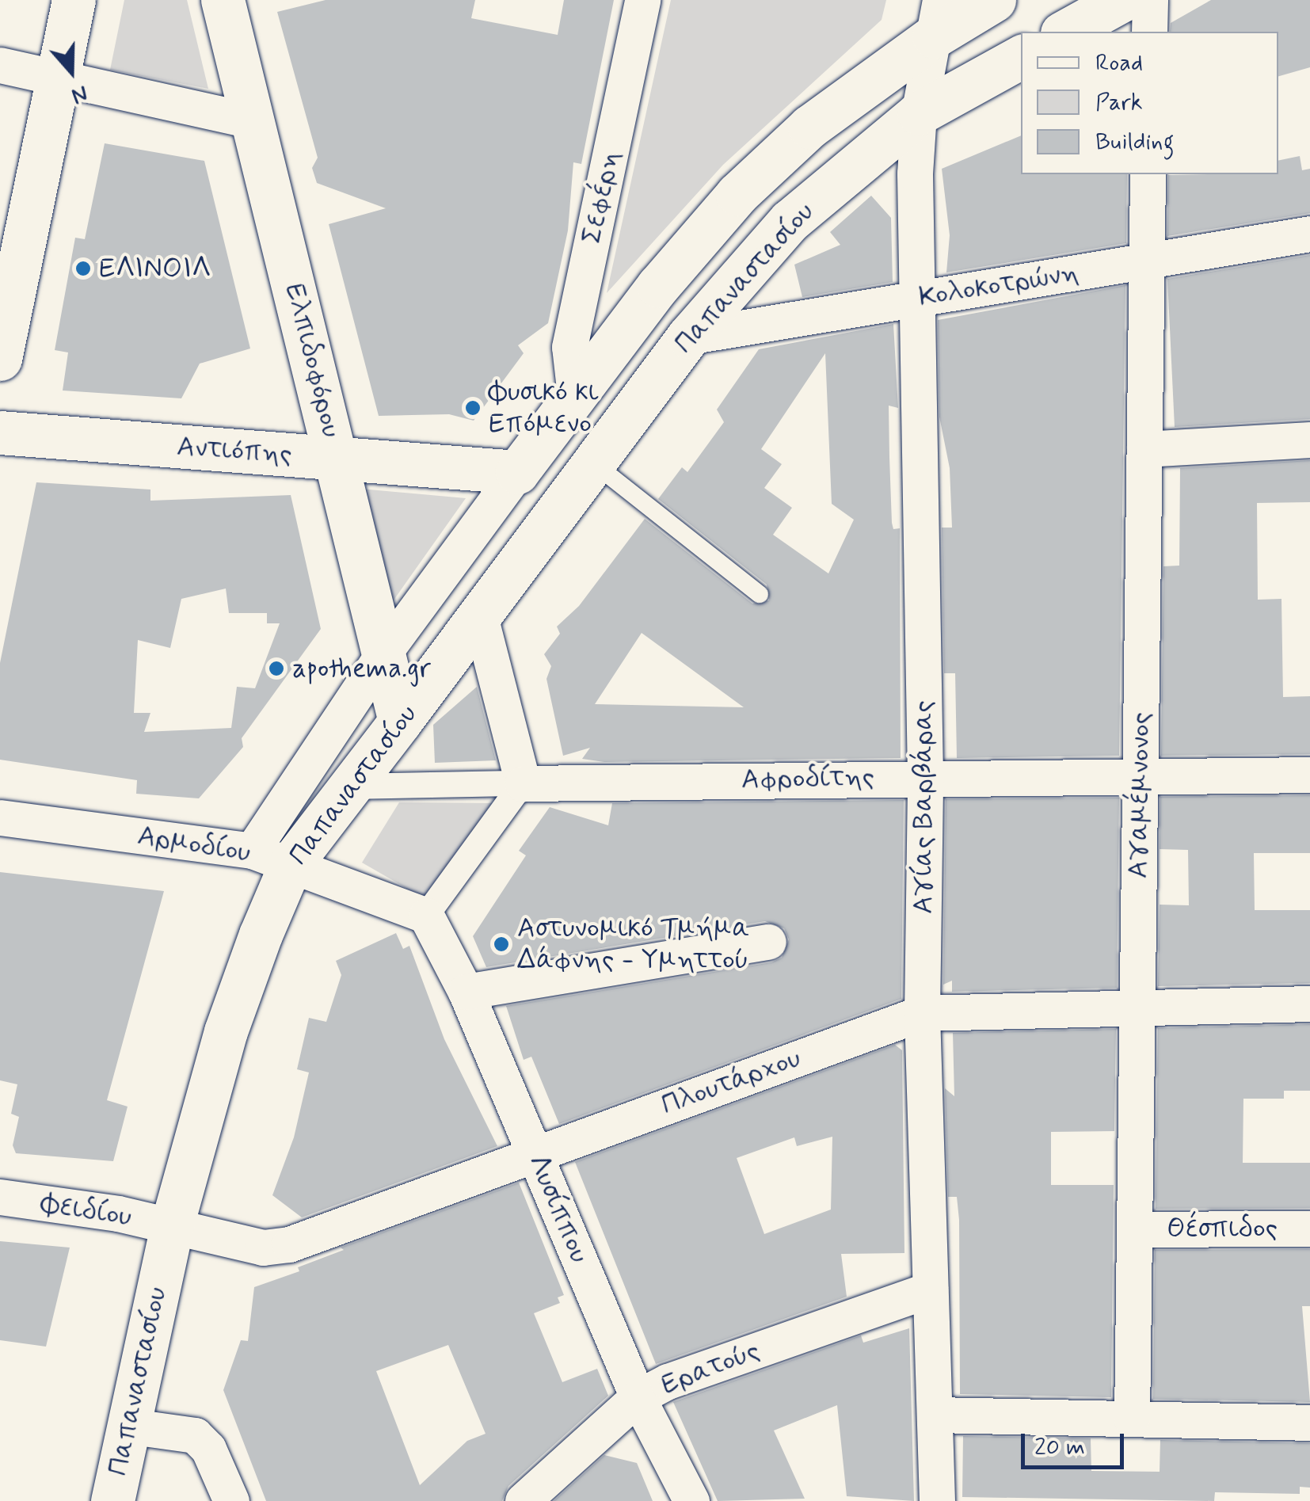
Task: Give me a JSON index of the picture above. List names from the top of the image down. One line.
{"streets":{"street":["Σεφέρη","Παπαναστασίου","Κολοκοτρώνη","Ελπιδοφόρου","Αντιόπης","Αφροδίτης","Αγαμέμνονος","Αγίας Βαρβάρας","Αρμοδίου","Πλουτάρχου","Λυσίππου","Φειδίου","Θέσπιδος","Ερατούς"]},"crossings":[["Σεφέρη","Παπαναστασίου"],["Παπαναστασίου","Κολοκοτρώνη"],["Παπαναστασίου","Ελπιδοφόρου"],["Παπαναστασίου","Αντιόπης"],["Παπαναστασίου","Αγίας Βαρβάρας"],["Παπαναστασίου","Αρμοδίου"],["Παπαναστασίου","Πλουτάρχου"],["Παπαναστασίου","Φειδίου"],["Κολοκοτρώνη","Αγαμέμνονος"],["Κολοκοτρώνη","Αγίας Βαρβάρας"],["Ελπιδοφόρου","Αντιόπης"],["Αφροδίτης","Αγαμέμνονος"],["Αφροδίτης","Αγίας Βαρβάρας"],["Αγαμέμνονος","Πλουτάρχου"],["Αγαμέμνονος","Θέσπιδος"],["Αγίας Βαρβάρας","Πλουτάρχου"],["Αγίας Βαρβάρας","Ερατούς"],["Αρμοδίου","Λυσίππου"],["Πλουτάρχου","Λυσίππου"],["Πλουτάρχου","Φειδίου"],["Λυσίππου","Ερατούς"]],"places":["ΕΛΙΝΟΙΛ","Φυσικό κι Επόμενο","apothema.gr","Αστυνομικό Τμήμα Δάφνης - Υμηττού"],"legend":["Road","Park","Building"],"scale_bar":"20 m","north":"bottom"}
